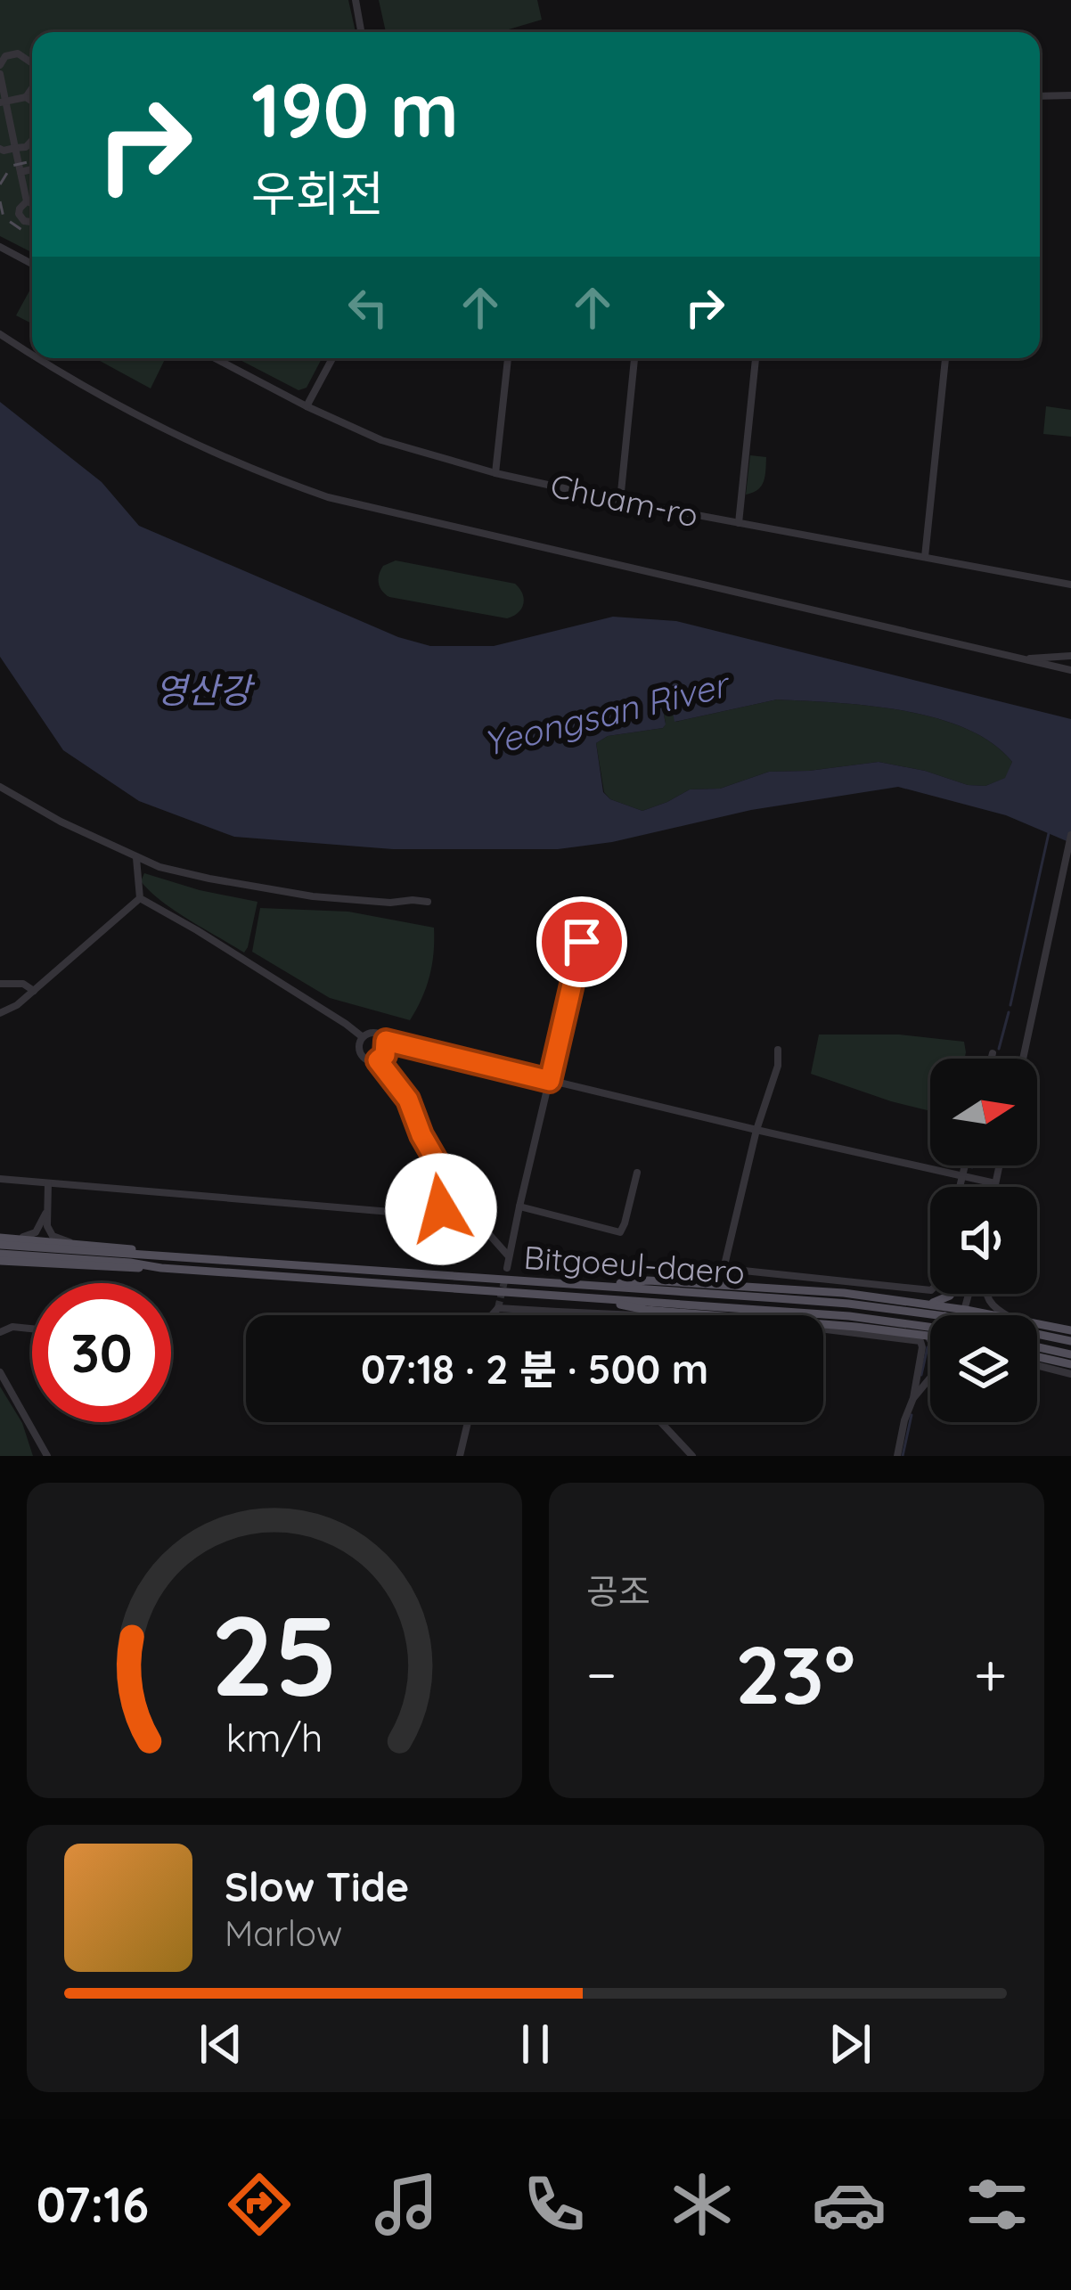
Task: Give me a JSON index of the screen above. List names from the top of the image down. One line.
{"streets":{"main road":["Bitgoeul-daero"],"street":["Chuam-ro"]},"water":["영산강","Yeongsan River"],"north":"right","page":{"turn":["190 m","우회전"],"limit":"30","trip":"07:18 · 2 분 · 500 m","tile":"공조","heat":["−","23°","+"],"song":["Slow Tide","Marlow"],"tabs":"07:16","gauge":["25","km/h"]}}
